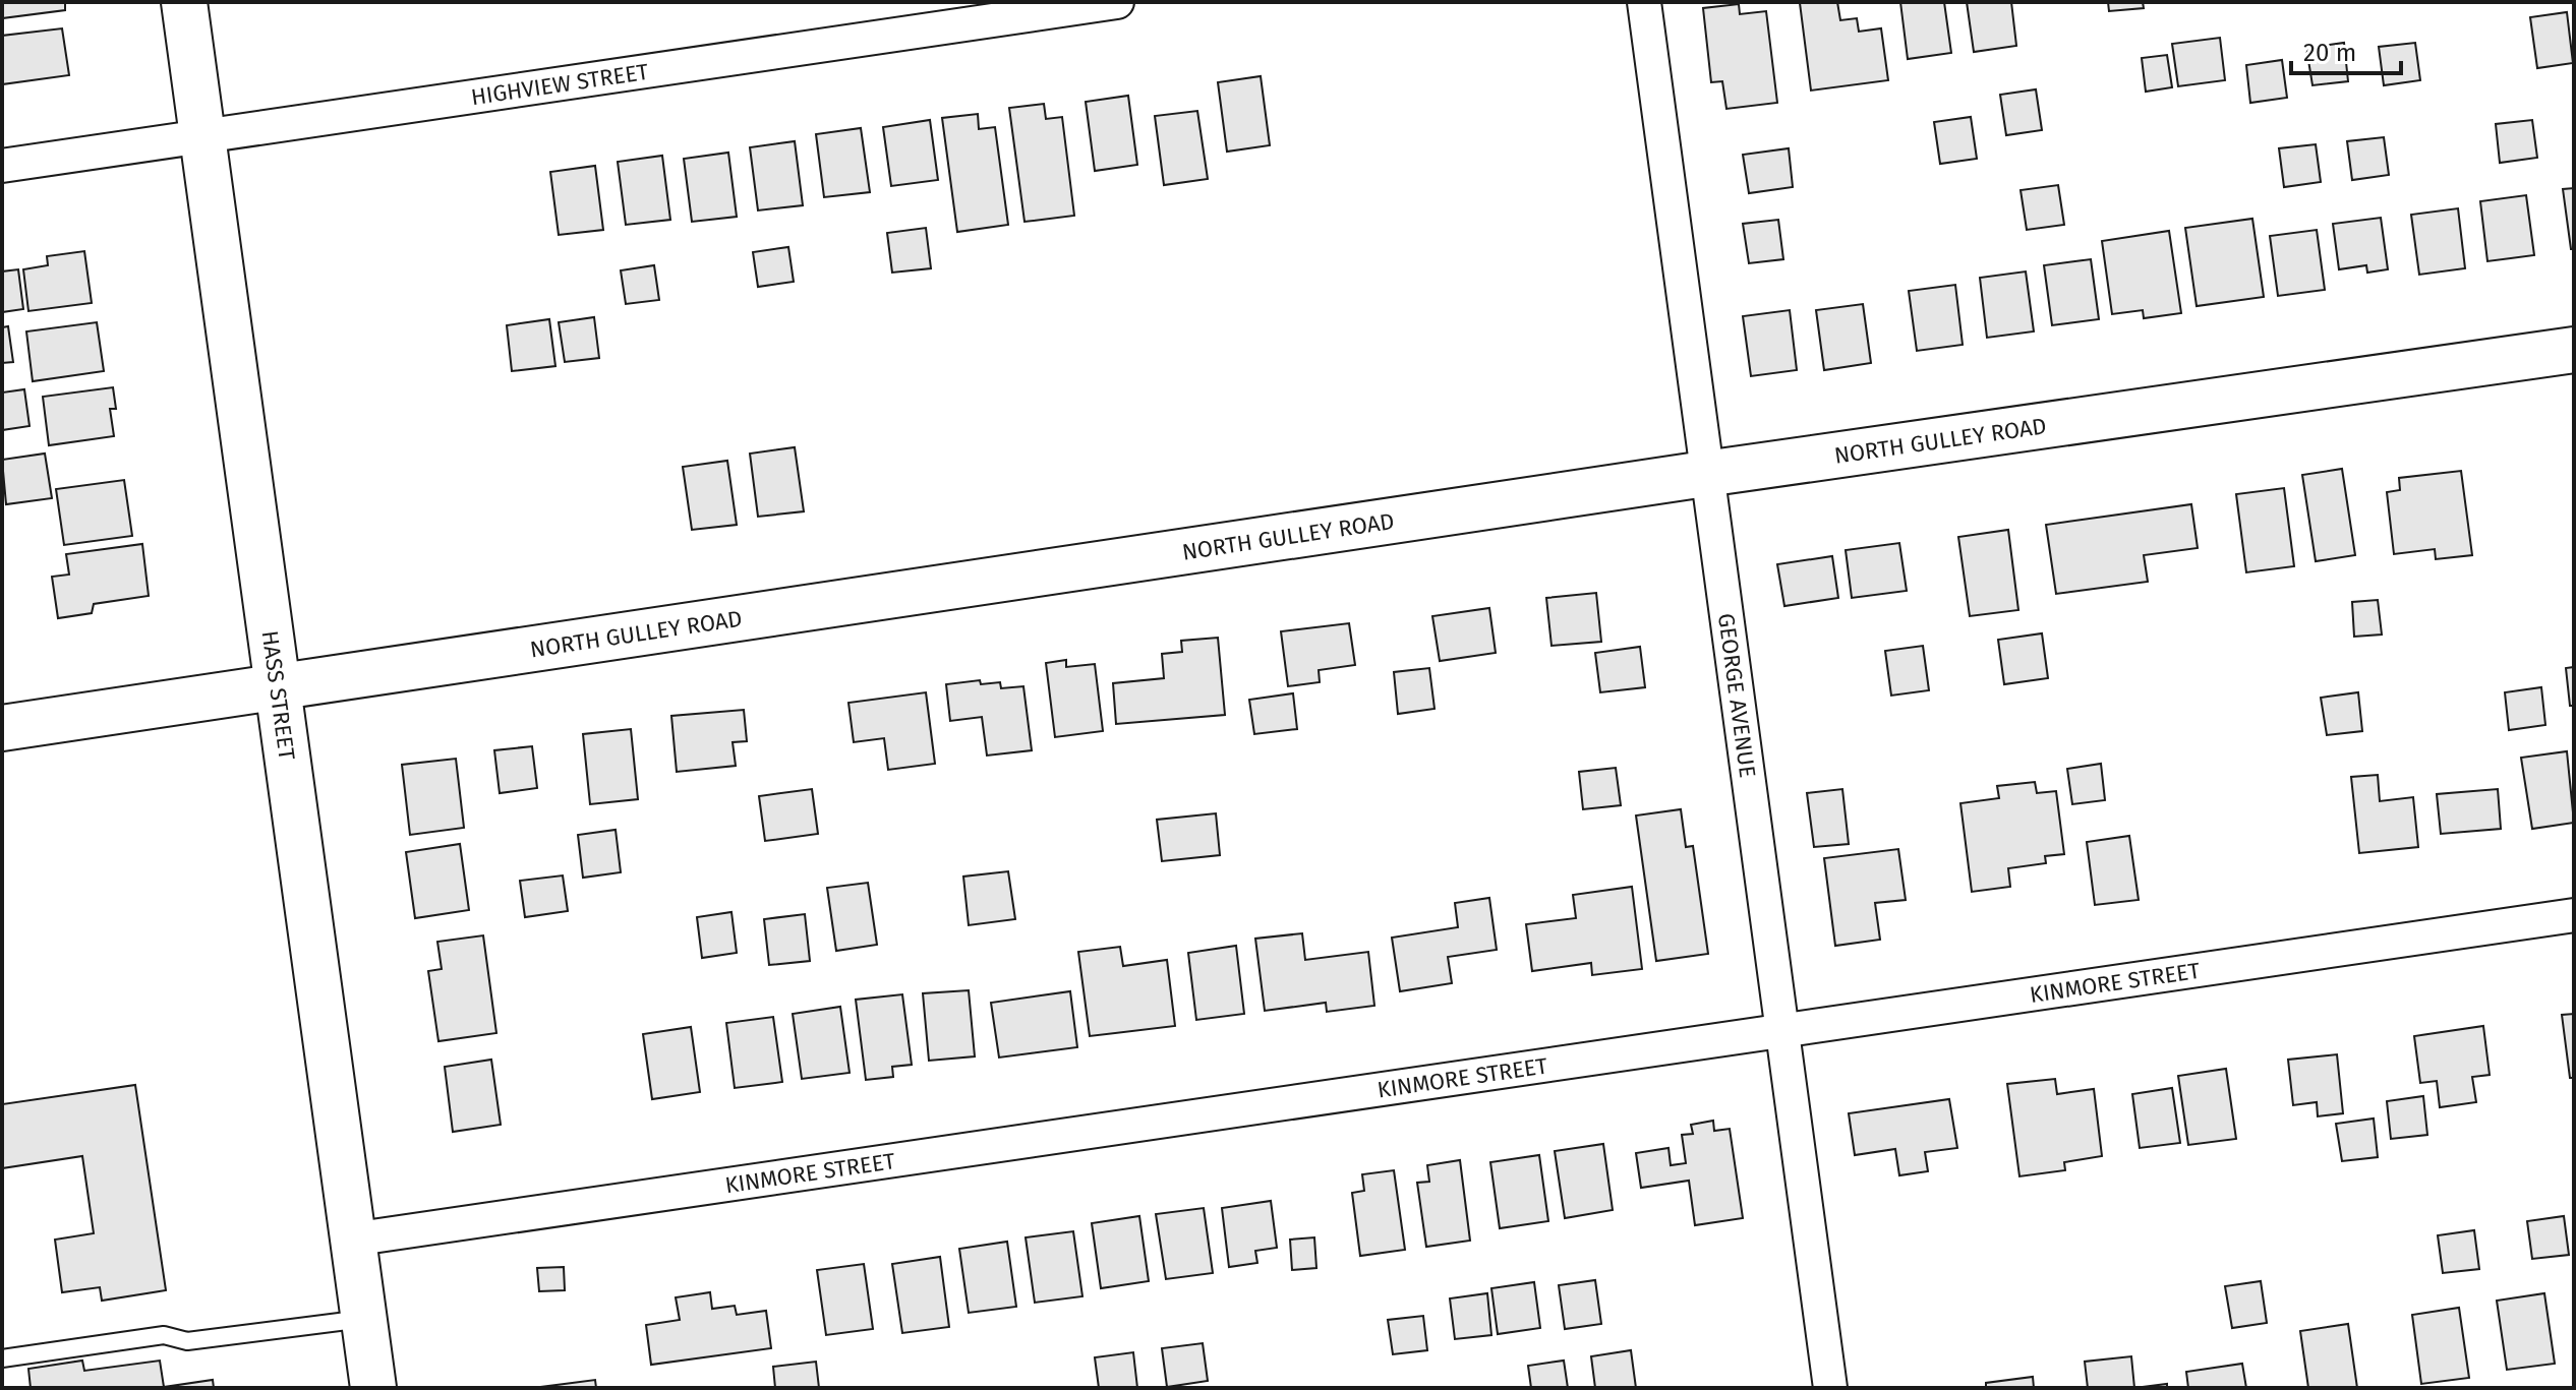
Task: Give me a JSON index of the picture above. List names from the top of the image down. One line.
{"streets":{"street":["HIGHVIEW STREET","NORTH GULLEY ROAD","HASS STREET","GEORGE AVENUE","KINMORE STREET"]},"crossings":[["HIGHVIEW STREET","HASS STREET"],["NORTH GULLEY ROAD","HASS STREET"],["NORTH GULLEY ROAD","GEORGE AVENUE"],["HASS STREET","KINMORE STREET"],["GEORGE AVENUE","KINMORE STREET"]],"scale_bar":"20 m"}
